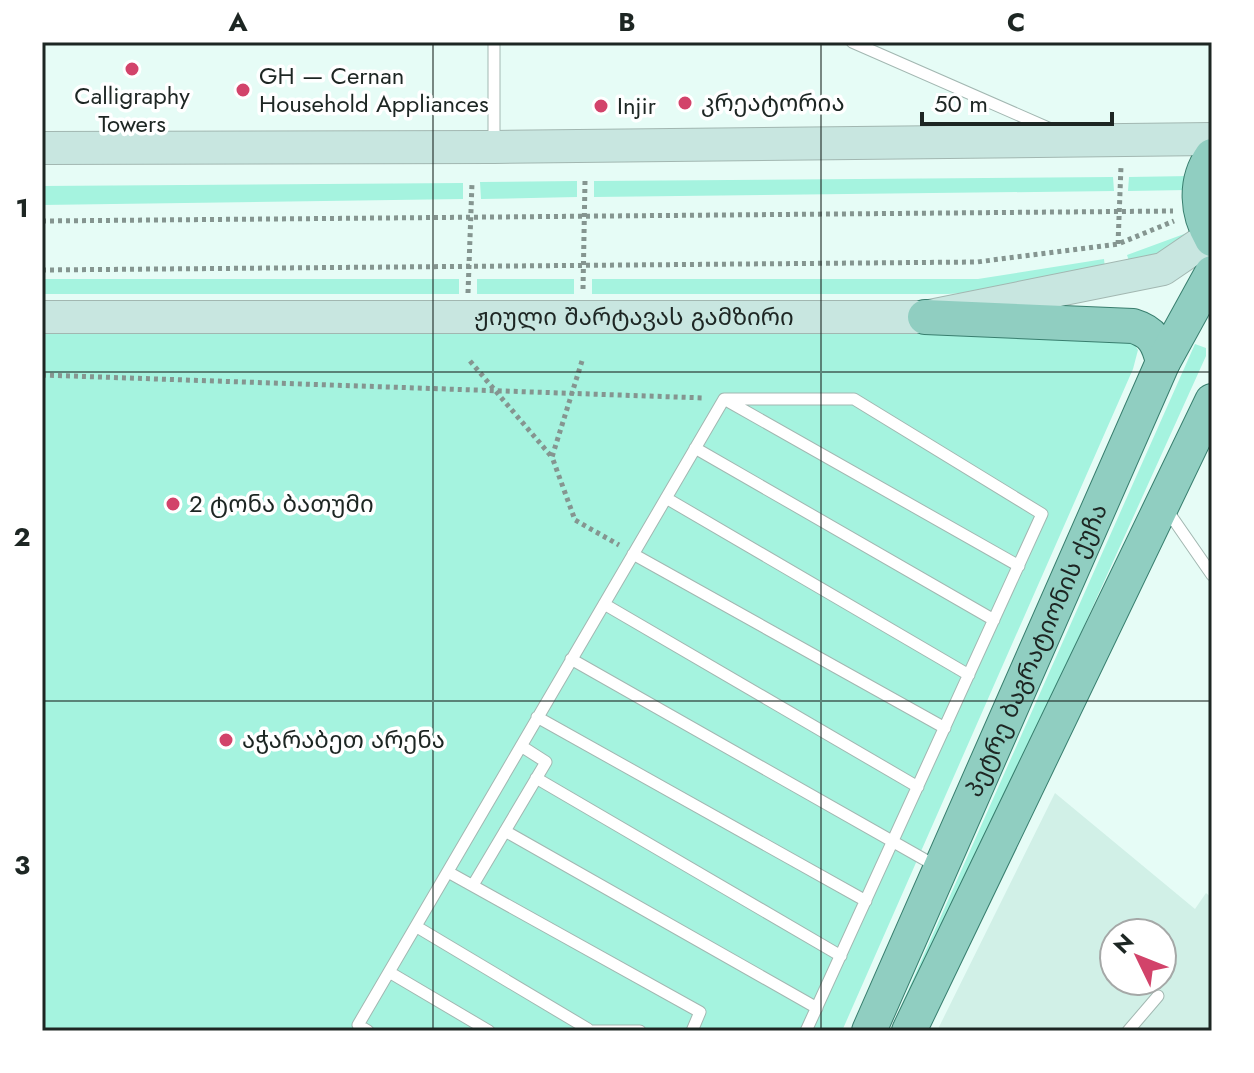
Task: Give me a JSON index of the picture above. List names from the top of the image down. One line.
{"streets":{"main road":["ჟიული შარტავას გამზირი","პეტრე ბაგრატიონის ქუჩა"]},"places":["Calligraphy Towers","GH — Cernan Household Appliances","კრეატორია","Injir","2 ტონა ბათუმი","აჭარაბეთ არენა"],"scale_bar":"50 m","north":"top left","grid":{"columns":["A","B","C"],"rows":["1","2","3"]}}
